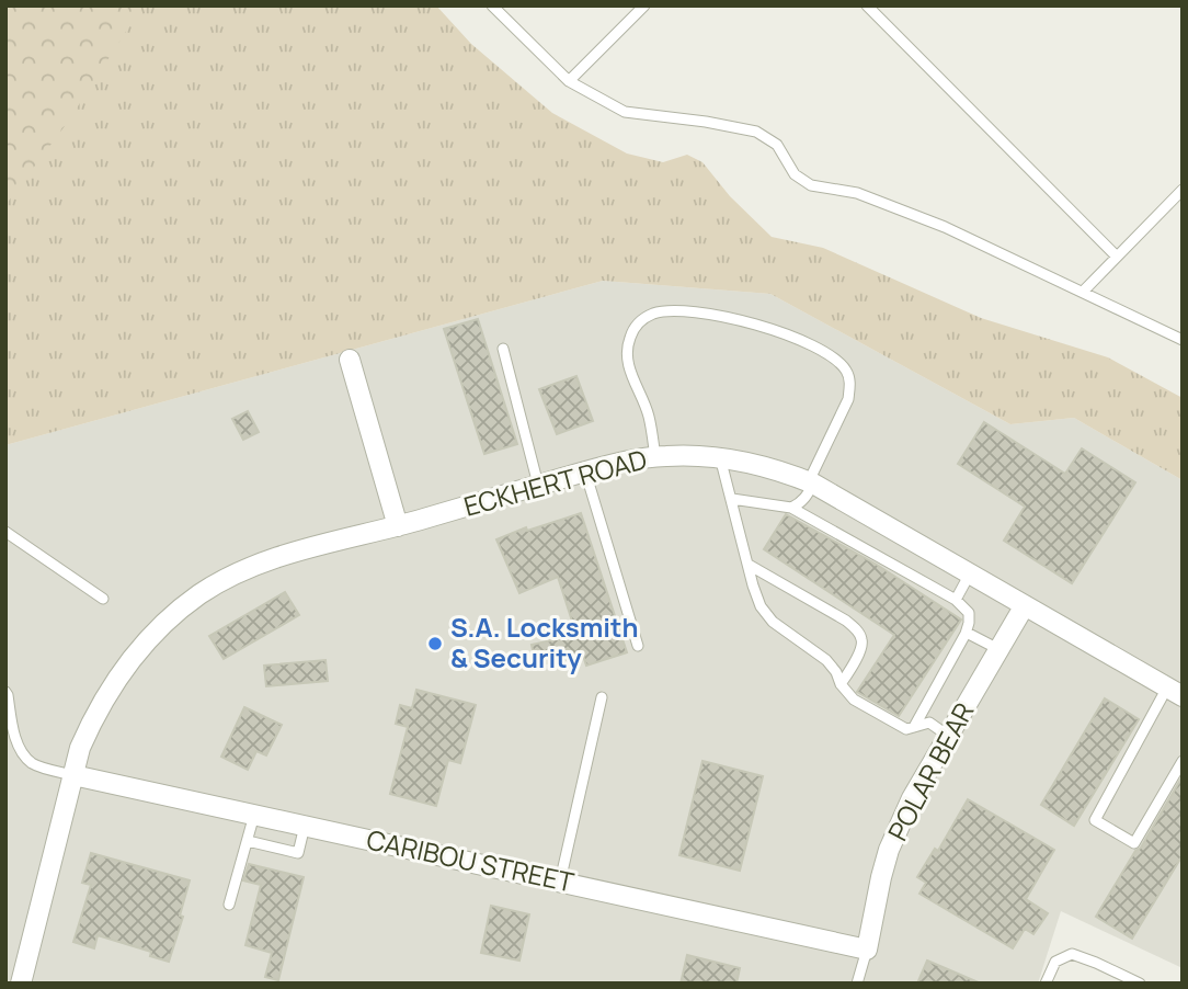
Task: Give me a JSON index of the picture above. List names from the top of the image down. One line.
{"streets":{"street":["ECKHERT ROAD","POLAR BEAR","CARIBOU STREET"]},"crossings":[["ECKHERT ROAD","POLAR BEAR"],["ECKHERT ROAD","CARIBOU STREET"],["POLAR BEAR","CARIBOU STREET"]],"places":["S.A. Locksmith & Security"]}
